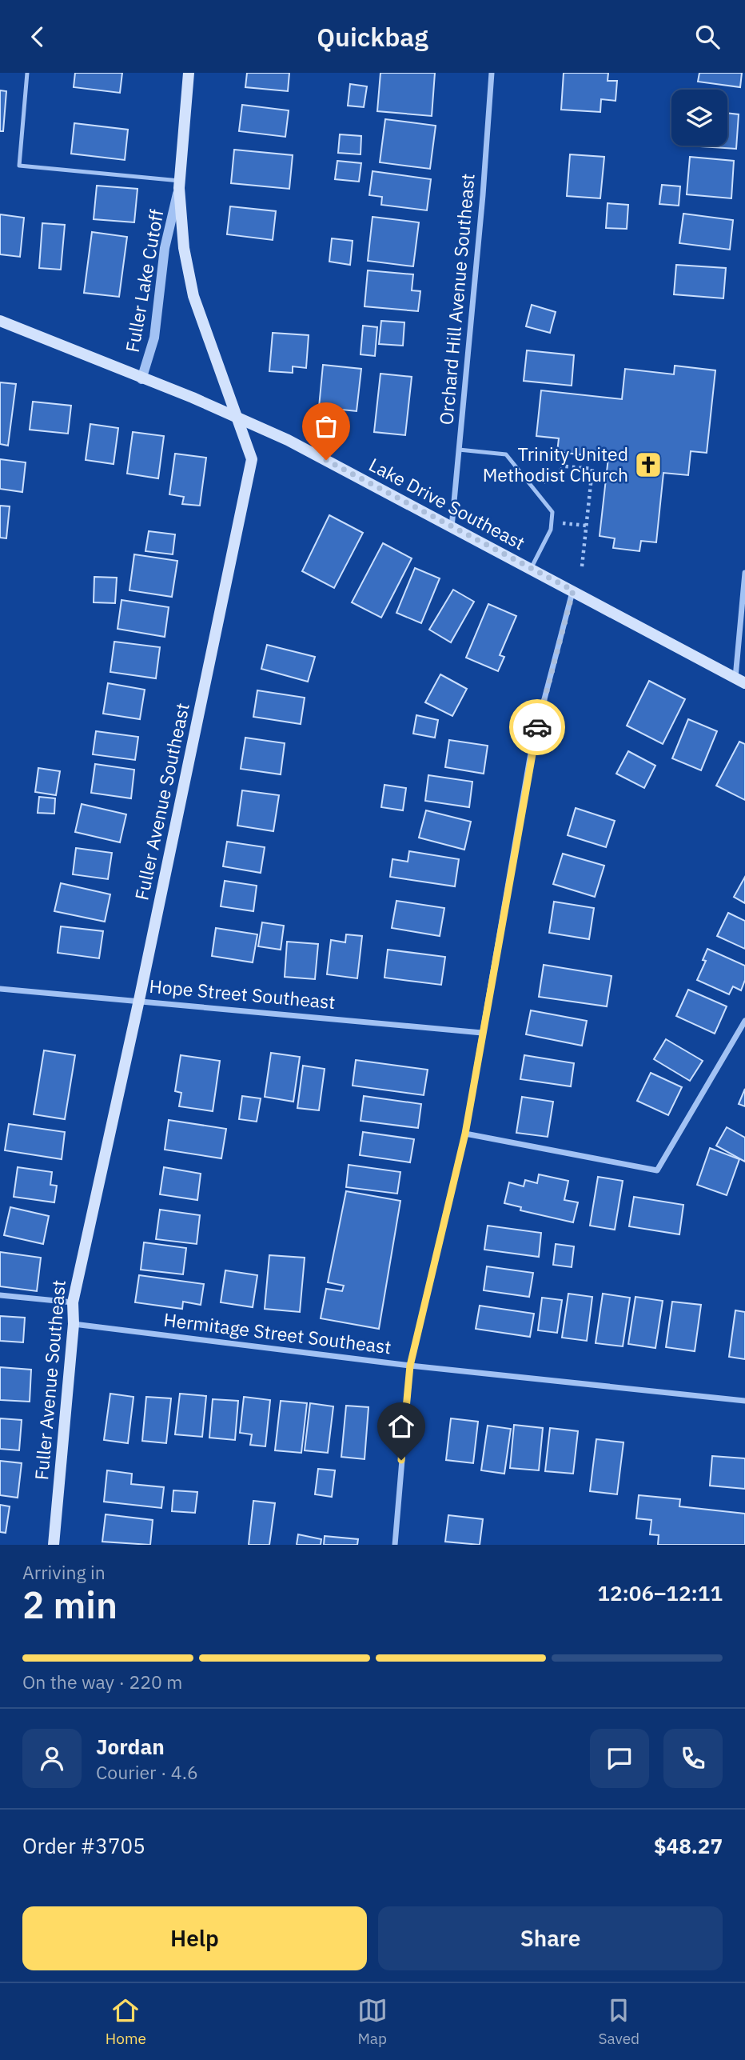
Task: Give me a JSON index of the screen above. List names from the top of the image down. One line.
{"streets":{"main road":["Lake Drive Southeast","Fuller Avenue Southeast"],"street":["Fuller Lake Cutoff","Orchard Hill Avenue Southeast","Hope Street Southeast","Hermitage Street Southeast"]},"crossings":[["Fuller Lake Cutoff","Lake Drive Southeast"],["Fuller Lake Cutoff","Fuller Avenue Southeast"],["Orchard Hill Avenue Southeast","Lake Drive Southeast"],["Lake Drive Southeast","Fuller Avenue Southeast"],["Fuller Avenue Southeast","Hope Street Southeast"],["Fuller Avenue Southeast","Hermitage Street Southeast"]],"places":{"church":["Trinity United Methodist Church"]},"page":{"header":"Quickbag","heading":["2 min","Arriving in","12:06–12:11"],"panel":["Jordan","Courier · 4.6","Order #3705","$48.27"],"bar":"On the way · 220 m","buttons":["Help","Share"],"tabs":["Home","Map","Saved"]}}
